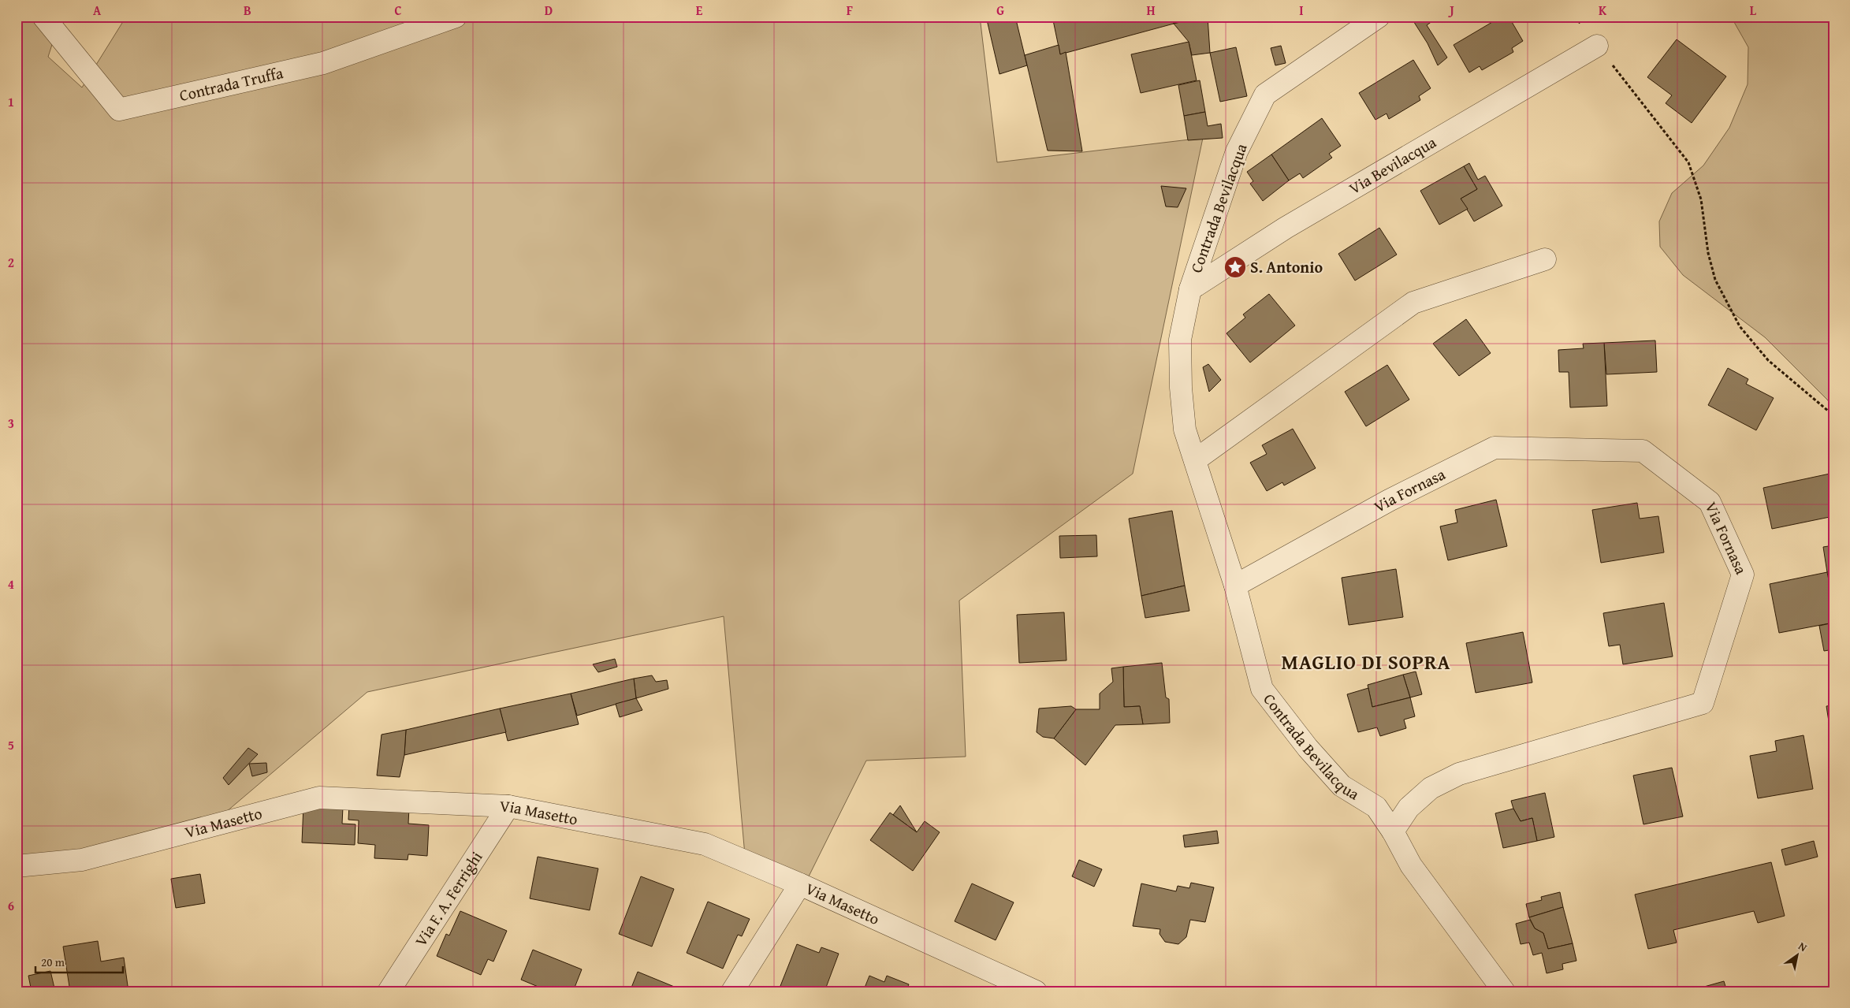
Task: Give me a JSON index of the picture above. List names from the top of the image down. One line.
{"streets":{"street":["Contrada Truffa","Via Bevilacqua","Contrada Bevilacqua","Via Fornasa","Via Masetto","Via F. A. Ferrighi"]},"crossings":[["Via Bevilacqua","Contrada Bevilacqua"],["Contrada Bevilacqua","Via Fornasa"],["Via Masetto","Via F. A. Ferrighi"]],"districts":["MAGLIO DI SOPRA"],"places":{"place":["S. Antonio"]},"scale_bar":"20 m","north":"top right","grid":{"columns":["A","B","C","D","E","F","G","H","I","J","K","L"],"rows":["1","2","3","4","5","6"]}}
